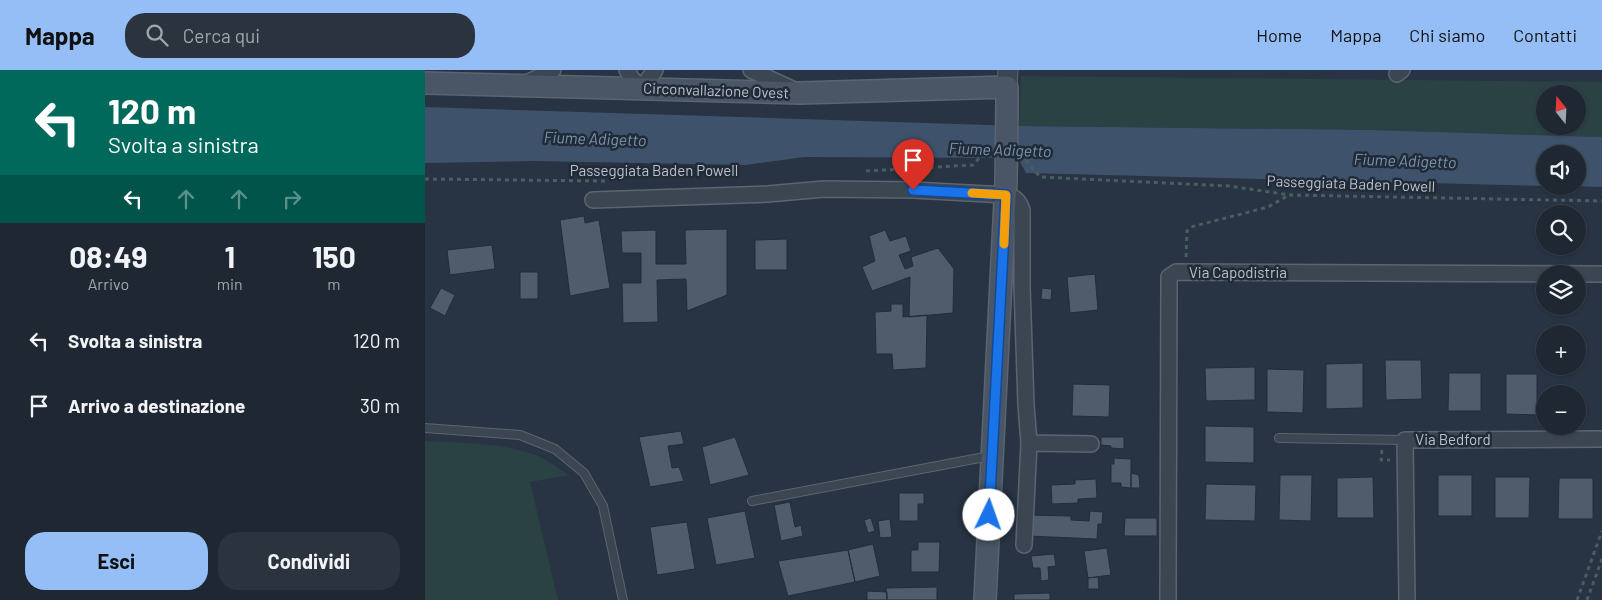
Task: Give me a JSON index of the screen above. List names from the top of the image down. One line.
{"streets":{"main road":["Circonvallazione Ovest"],"street":["Via Capodistria","Via Bedford"],"path":["Passeggiata Baden Powell"]},"water":["Fiume Adigetto"],"north":"top","page":{"header":"Mappa","search":"Cerca qui","nav":["Home","Mappa","Chi siamo","Contatti"],"turn":["120 m","Svolta a sinistra"],"map_buttons":["+","−"],"eta":["08:49","Arrivo","1","min","150","m"],"list":[{"name":"Svolta a sinistra","value":"120 m"},{"name":"Arrivo a destinazione","value":"30 m"}],"buttons":["Esci","Condividi"]}}
